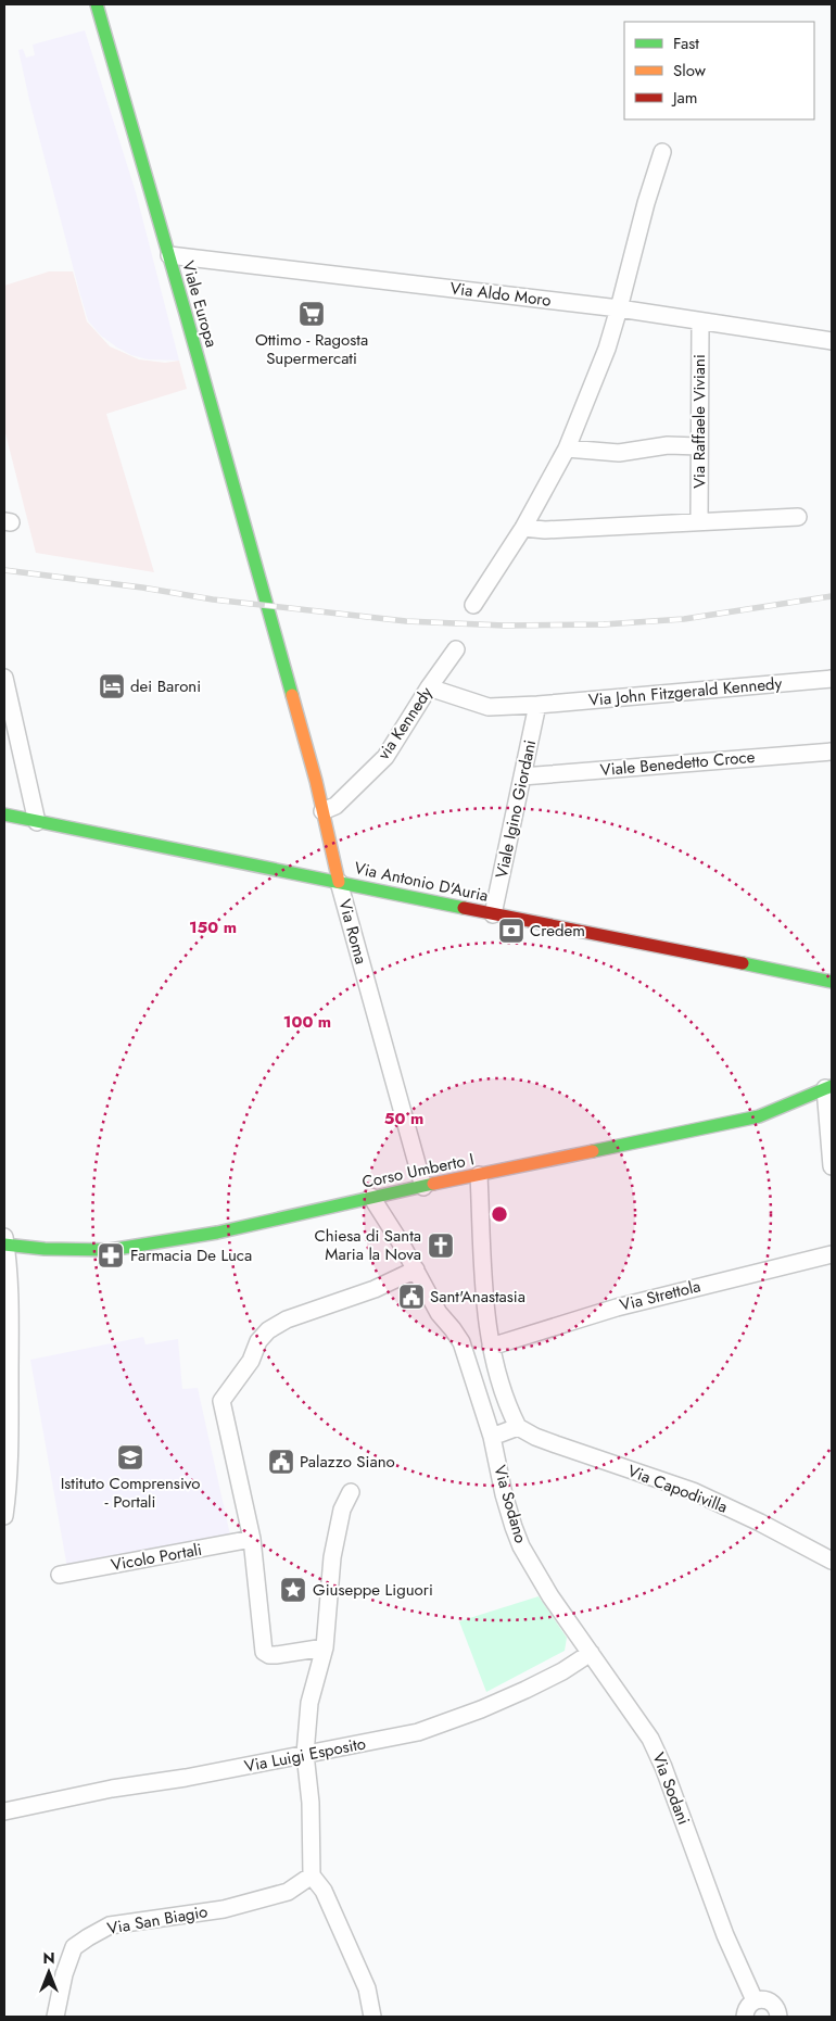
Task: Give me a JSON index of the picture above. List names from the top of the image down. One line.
{"streets":{"street":["Via Aldo Moro","Viale Europa","Via Raffaele Viviani","Via John Fitzgerald Kennedy","via Kennedy","Viale Benedetto Croce","Viale Igino Giordani","Via Antonio D'Auria","Via Roma","Corso Umberto I","Via Strettola","Via Capodivilla","Via Sodano","Vicolo Portali","Via Luigi Esposito","Via Sodani","Via San Biagio"]},"crossings":[["Via Aldo Moro","Viale Europa"],["Via Aldo Moro","Via Raffaele Viviani"],["Viale Europa","Via Roma"],["Via John Fitzgerald Kennedy","via Kennedy"],["Via John Fitzgerald Kennedy","Viale Igino Giordani"],["via Kennedy","Via Roma"],["Viale Benedetto Croce","Viale Igino Giordani"],["Viale Igino Giordani","Via Antonio D'Auria"],["Via Antonio D'Auria","Via Roma"],["Via Roma","Corso Umberto I"],["Corso Umberto I","Via Sodano"],["Via Sodano","Via Sodani"],["Via Luigi Esposito","Via Sodani"]],"places":{"supermarket":["Ottimo - Ragosta Supermercati"],"hotel":["dei Baroni"],"bank":["Credem"],"church":["Chiesa di Santa Maria la Nova"],"pharmacy":["Farmacia De Luca"],"public building":["Sant'Anastasia","Palazzo Siano"],"school or university":["Istituto Comprensivo - Portali"],"place":["Giuseppe Liguori"]},"legend":["Fast","Slow","Jam"],"north":"top","rings":["150 m","100 m","50 m"]}
